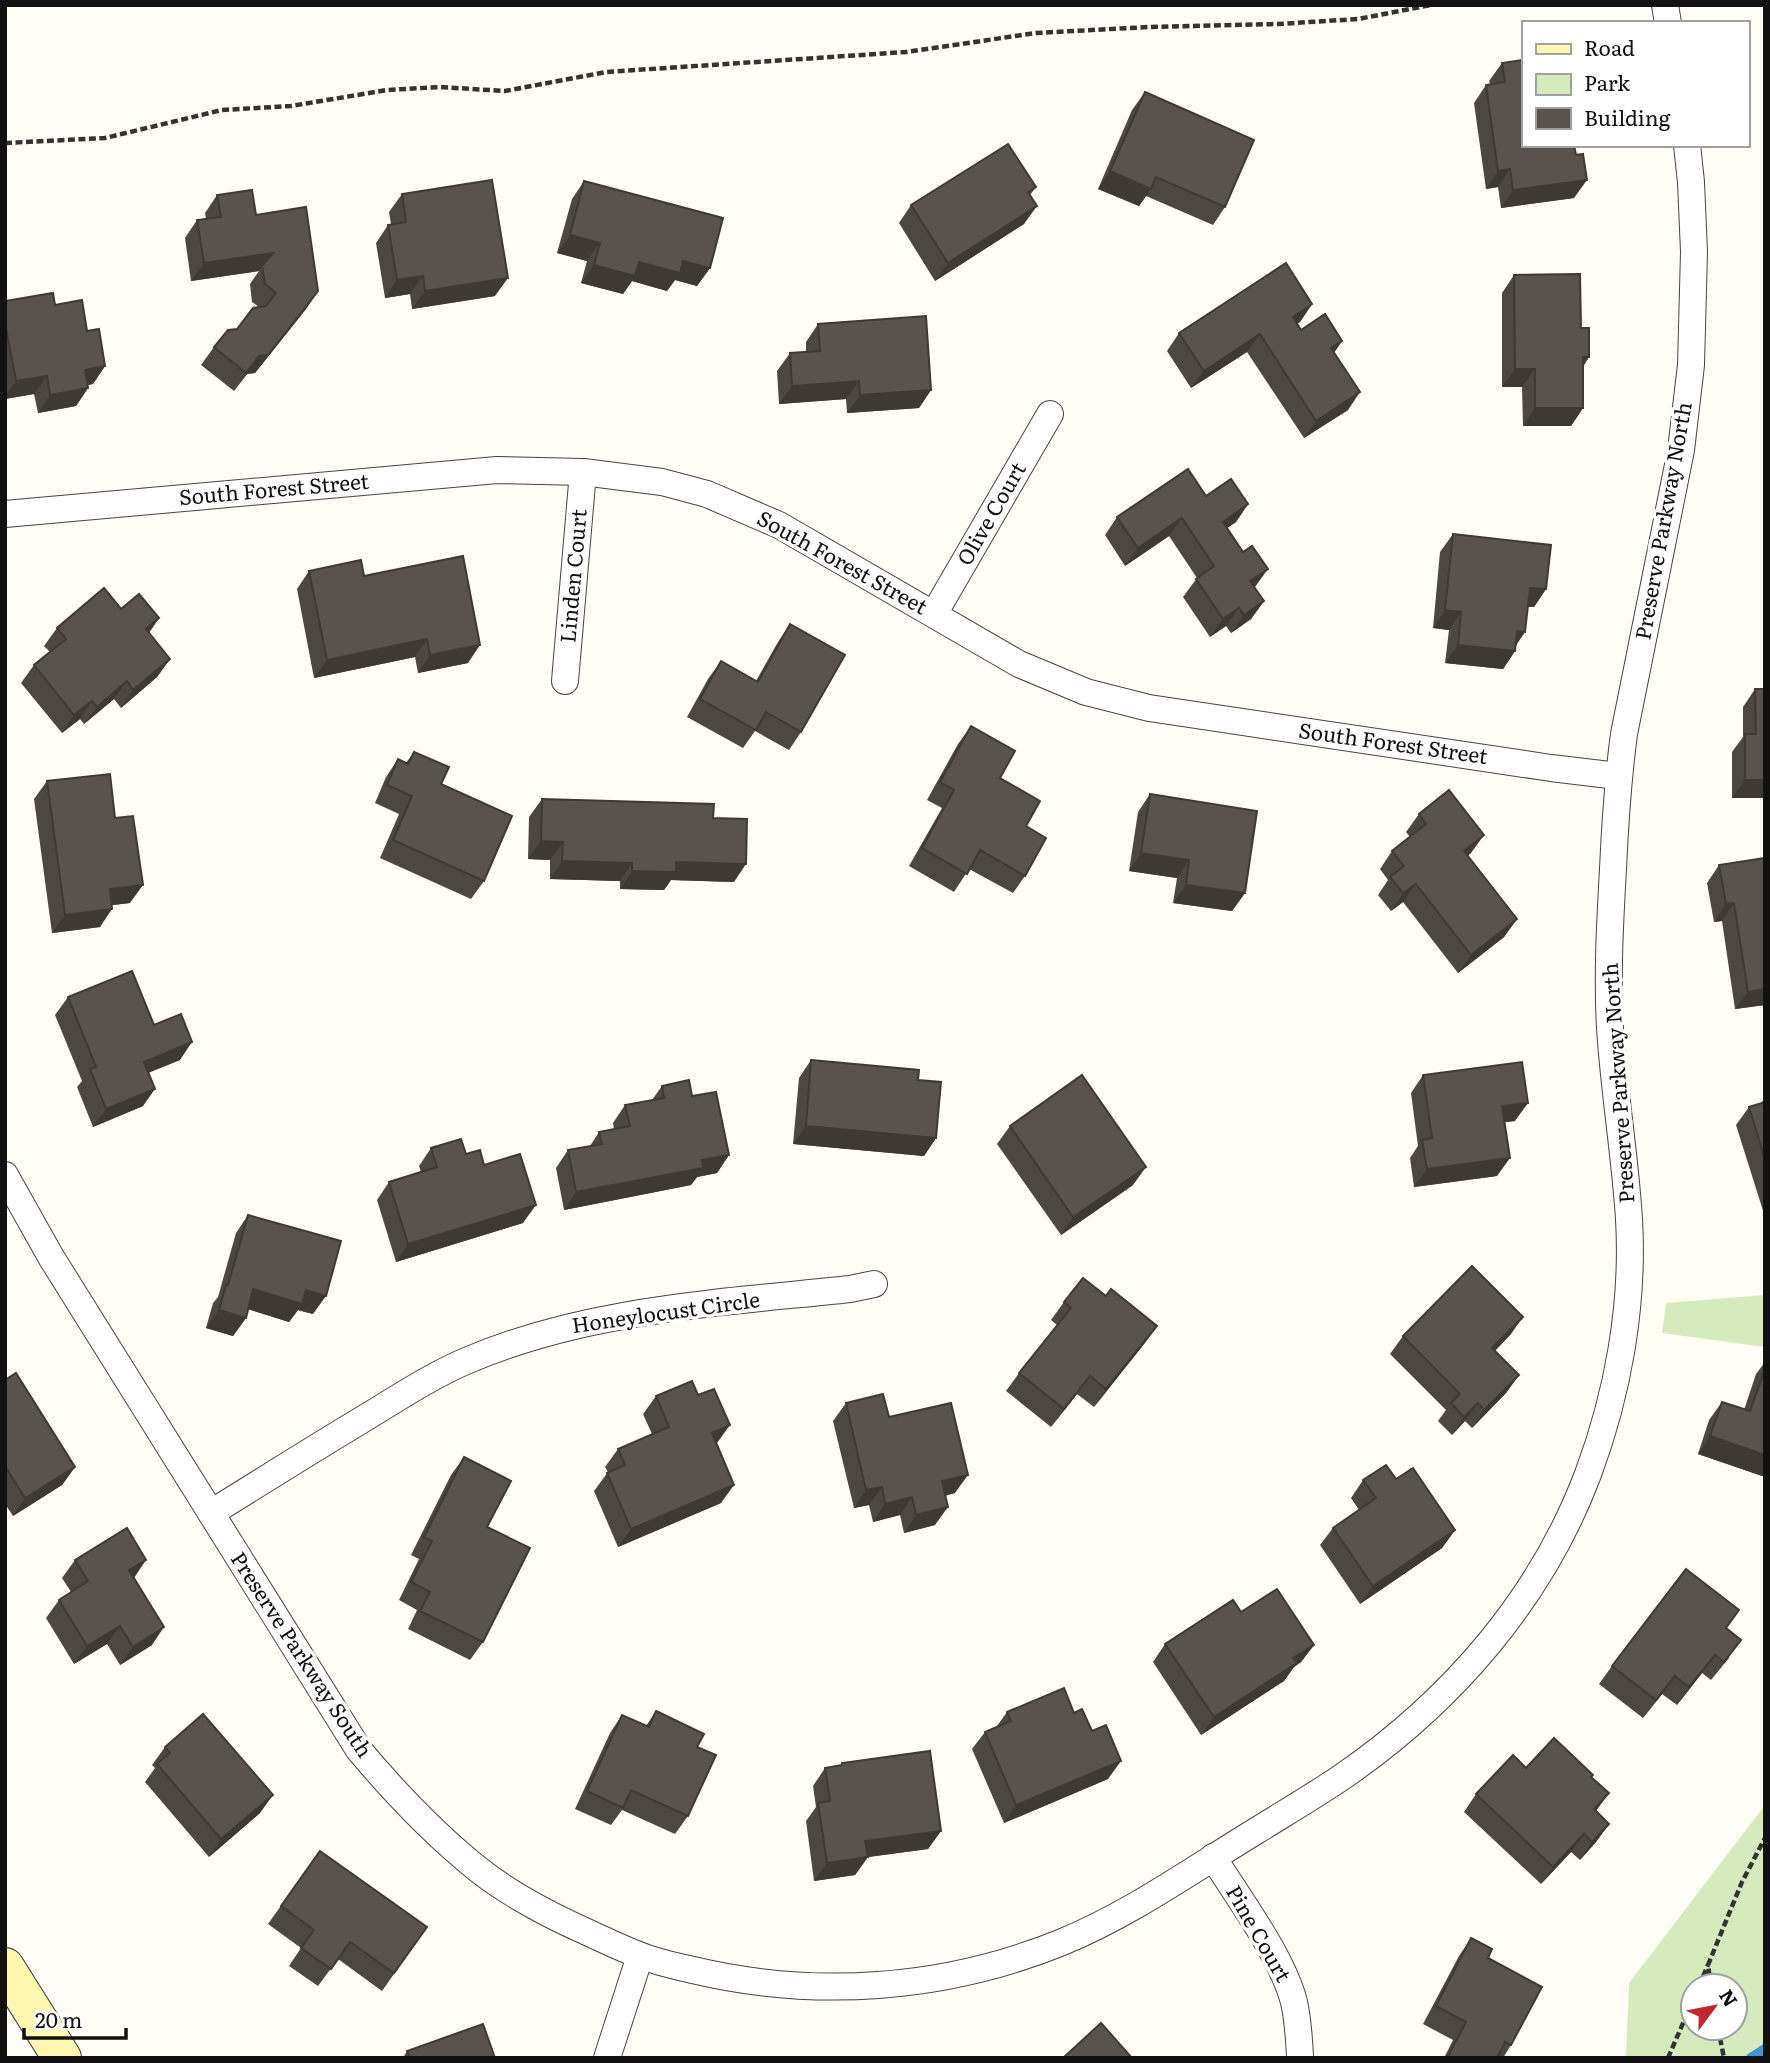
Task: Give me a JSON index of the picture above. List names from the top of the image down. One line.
{"streets":{"street":["South Forest Street","Olive Court","Preserve Parkway North","Linden Court","Honeylocust Circle","Preserve Parkway South","Pine Court"]},"crossings":[["South Forest Street","Olive Court"],["South Forest Street","Preserve Parkway North"],["South Forest Street","Linden Court"],["Preserve Parkway North","Preserve Parkway South"],["Preserve Parkway North","Pine Court"],["Honeylocust Circle","Preserve Parkway South"],["Preserve Parkway South","Pine Court"]],"legend":["Road","Park","Building"],"scale_bar":"20 m","north":"top right"}
